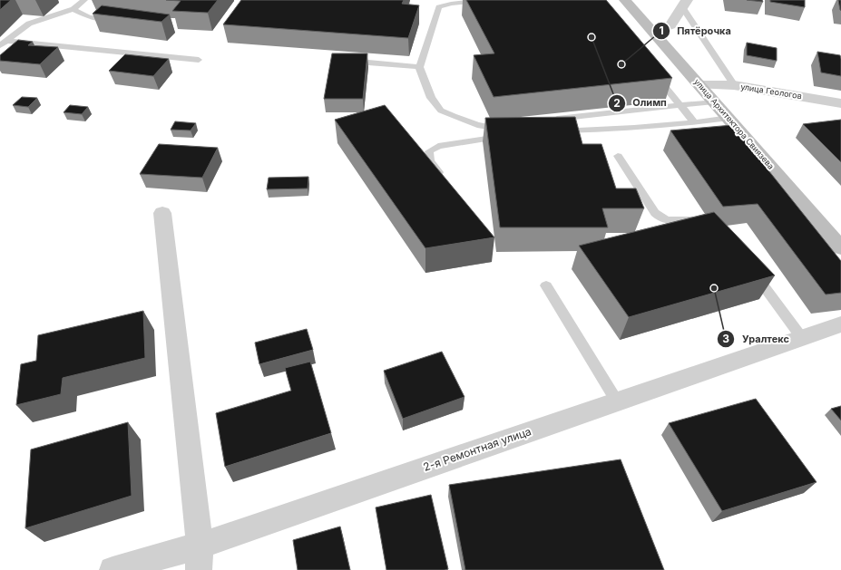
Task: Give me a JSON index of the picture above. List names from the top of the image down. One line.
{"streets":{"main road":["улица Архитектора Свиязева"],"street":["улица Геологов","2-я Ремонтная улица"]},"crossings":[["улица Геологов","улица Архитектора Свиязева"]],"places":["Олимп","Пятёрочка","Уралтекс"]}
